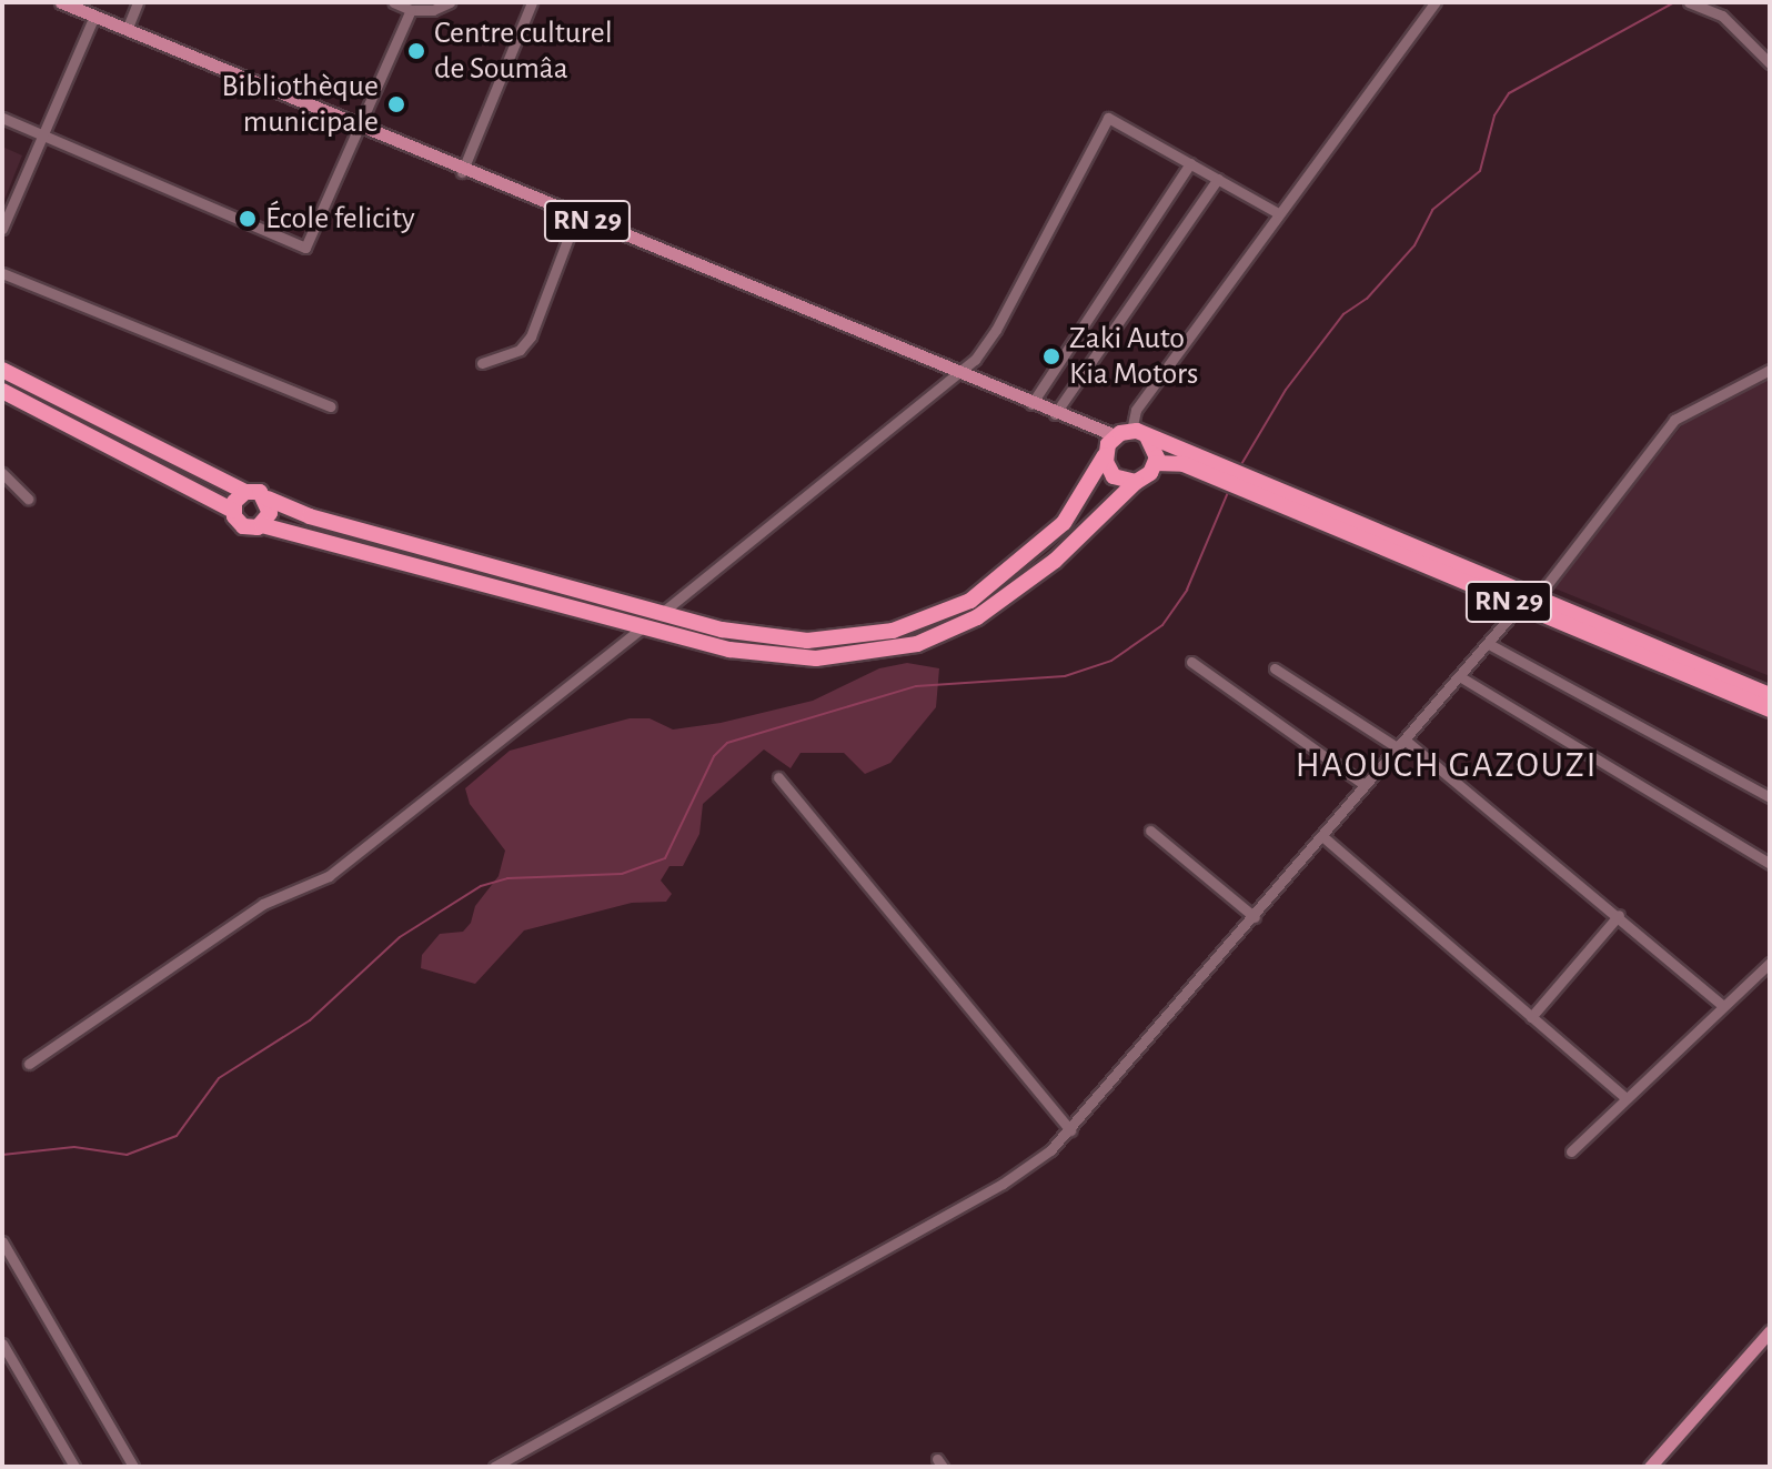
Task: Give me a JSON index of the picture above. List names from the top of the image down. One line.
{"streets":{"highway":["RN 29"]},"districts":["HAOUCH GAZOUZI"],"places":["Centre culturel de Soumâa","Bibliothèque municipale","École felicity","Zaki Auto Kia Motors"]}
